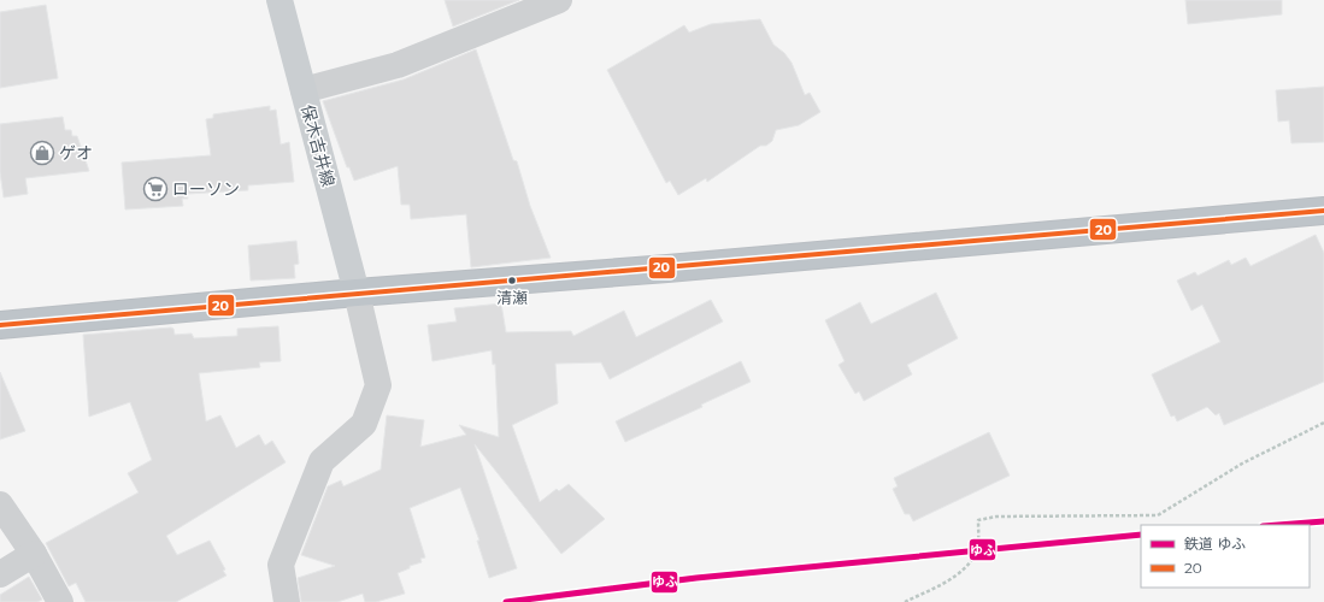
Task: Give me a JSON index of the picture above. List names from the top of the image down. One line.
{"streets":{"main road":["保木吉井線"]},"places":{"shop":["ゲオ"],"supermarket":["ローソン"],"other":["清瀬"]},"lines":["transit line 20","rail line ゆふ"],"legend":["鉄道 ゆふ","20"]}
